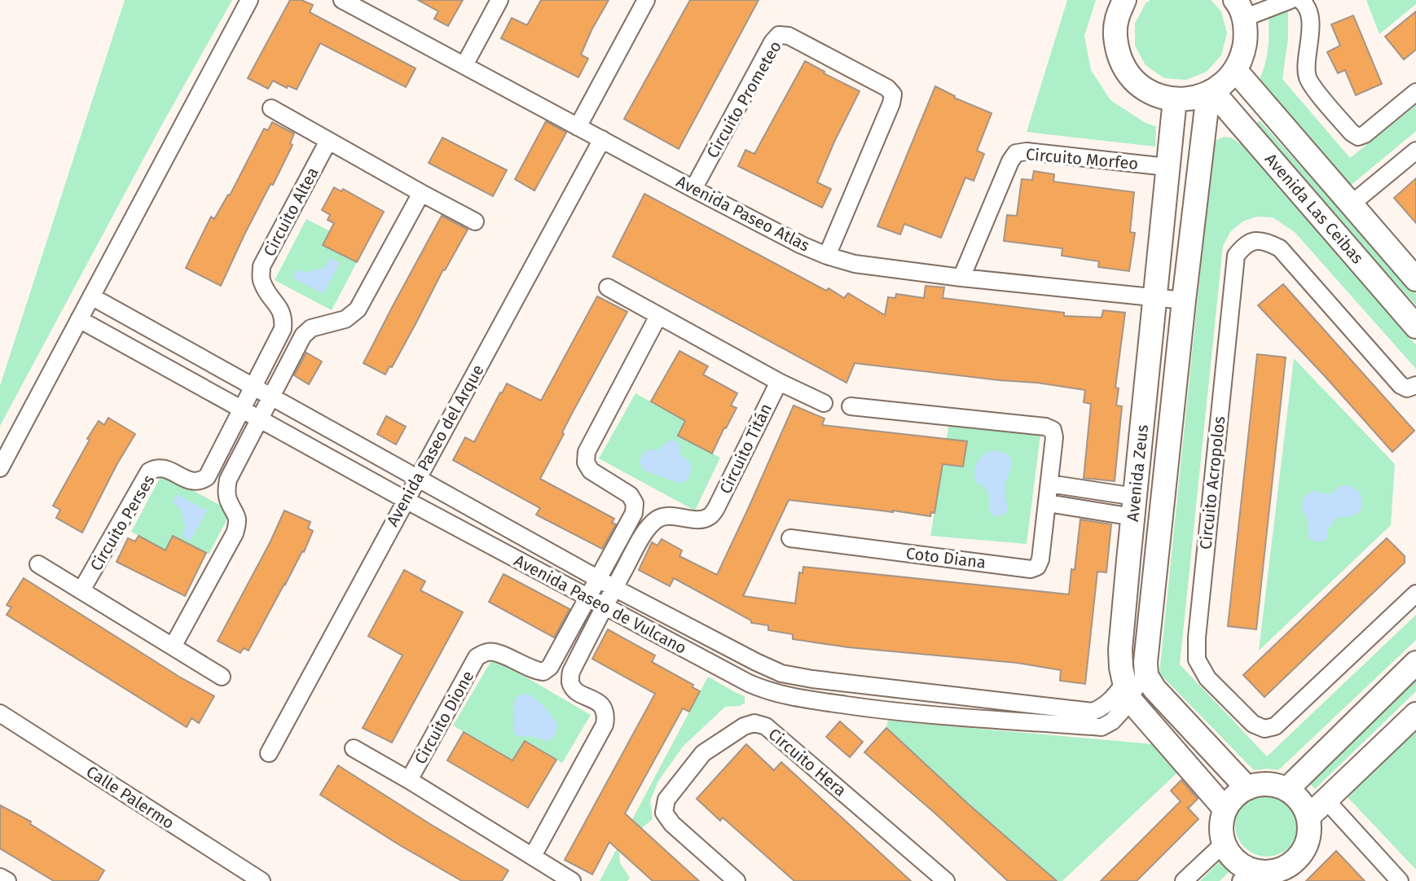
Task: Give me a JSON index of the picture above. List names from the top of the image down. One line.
{"streets":{"street":["Circuito Prometeo","Circuito Morfeo","Avenida Las Ceibas","Circuito Altea","Avenida Paseo Atlas","Avenida Paseo del Arque","Circuito Titán","Avenida Zeus","Circuito Acropolos","Circuito Perses","Coto Diana","Avenida Paseo de Vulcano","Circuito Dione","Circuito Hera","Calle Palermo"]},"crossings":[["Circuito Prometeo","Avenida Paseo Atlas"],["Circuito Morfeo","Avenida Paseo Atlas"],["Circuito Morfeo","Avenida Zeus"],["Avenida Las Ceibas","Avenida Zeus"],["Circuito Altea","Circuito Perses"],["Circuito Altea","Avenida Paseo de Vulcano"],["Avenida Paseo Atlas","Avenida Paseo del Arque"],["Avenida Paseo Atlas","Avenida Zeus"],["Avenida Paseo del Arque","Avenida Paseo de Vulcano"],["Circuito Titán","Avenida Paseo de Vulcano"],["Avenida Zeus","Avenida Paseo de Vulcano"],["Circuito Perses","Avenida Paseo de Vulcano"],["Avenida Paseo de Vulcano","Circuito Dione"]]}
